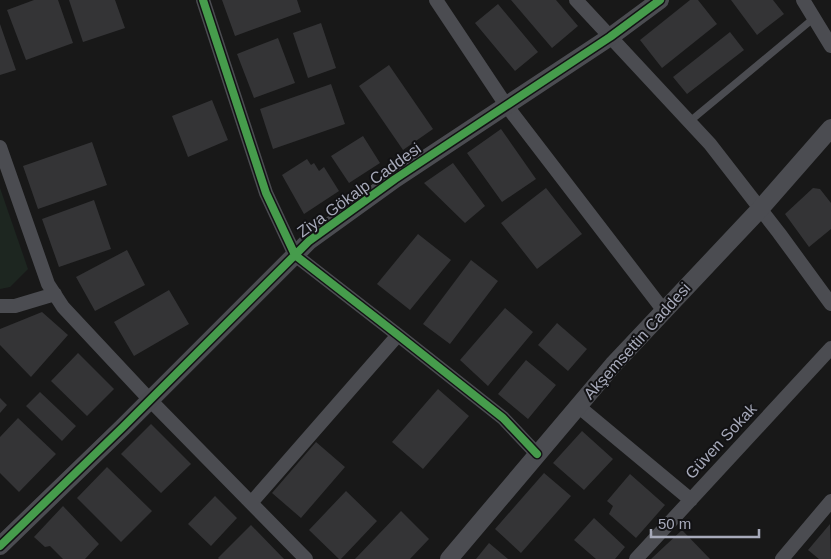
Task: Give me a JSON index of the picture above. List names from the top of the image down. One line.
{"streets":{"street":["Ziya Gökalp Caddesi","Akşemsettin Caddesi","Güven Sokak"]},"scale_bar":"50 m"}
